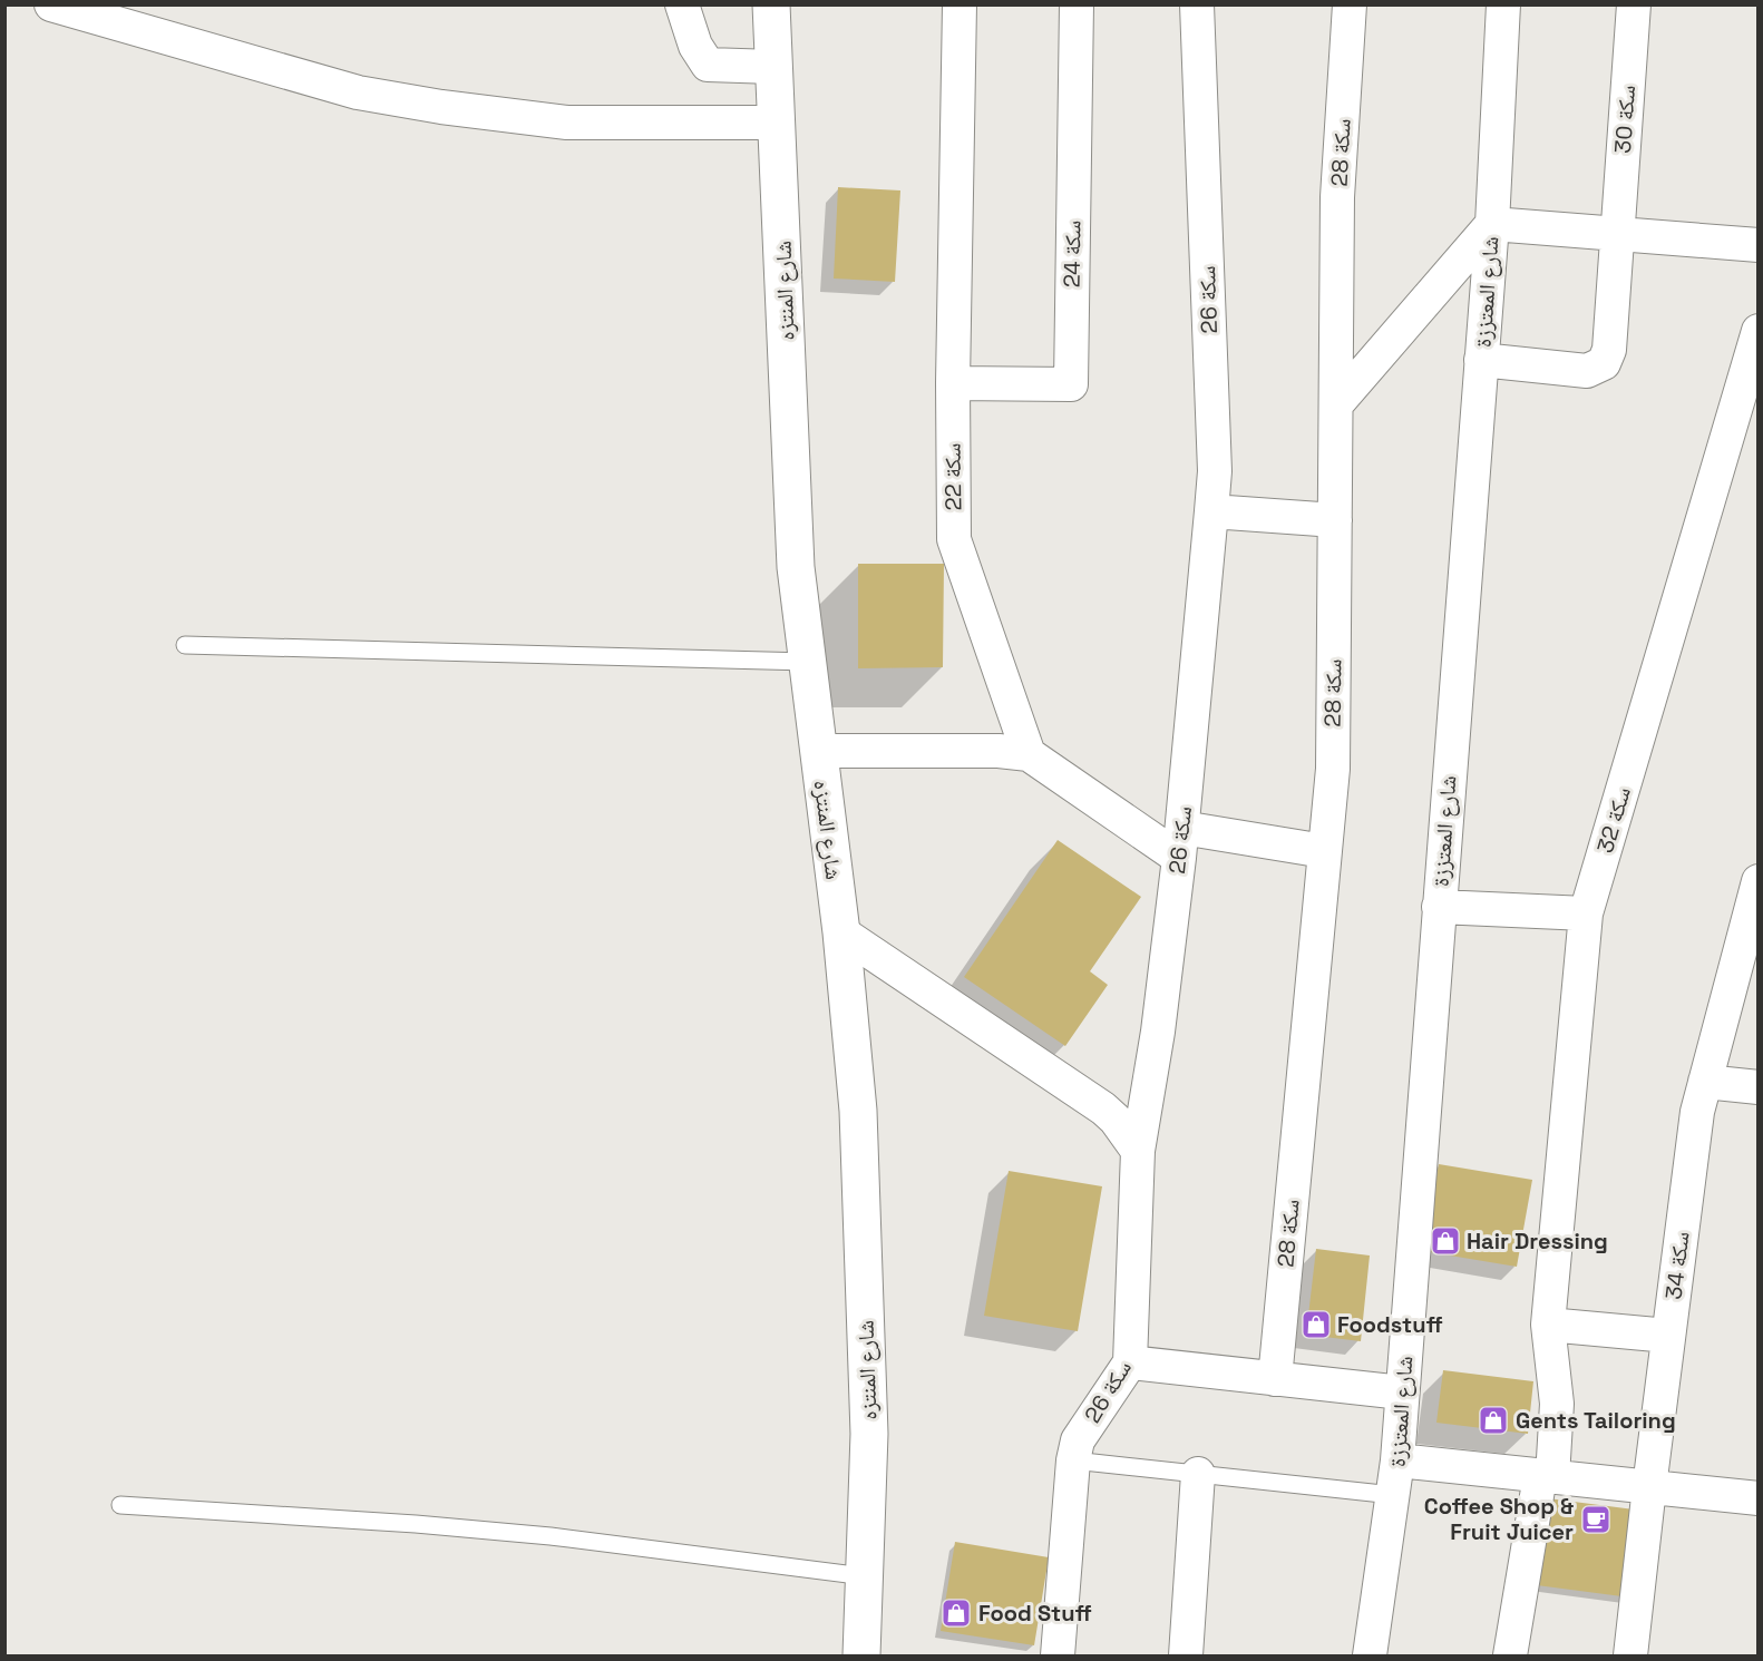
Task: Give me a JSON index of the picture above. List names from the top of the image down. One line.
{"streets":{"street":["سكة 30","سكة 28","سكة 24","شارع المنتزه","شارع المعتززة","سكة 26","سكة 22","سكة 32","سكة 34"]},"crossings":[["سكة 30","شارع المعتززة"],["سكة 24","سكة 22"]],"places":{"shop":["Hair Dressing","Foodstuff","Gents Tailoring","Food Stuff"],"cafe":["Coffee Shop & Fruit Juicer"]}}
